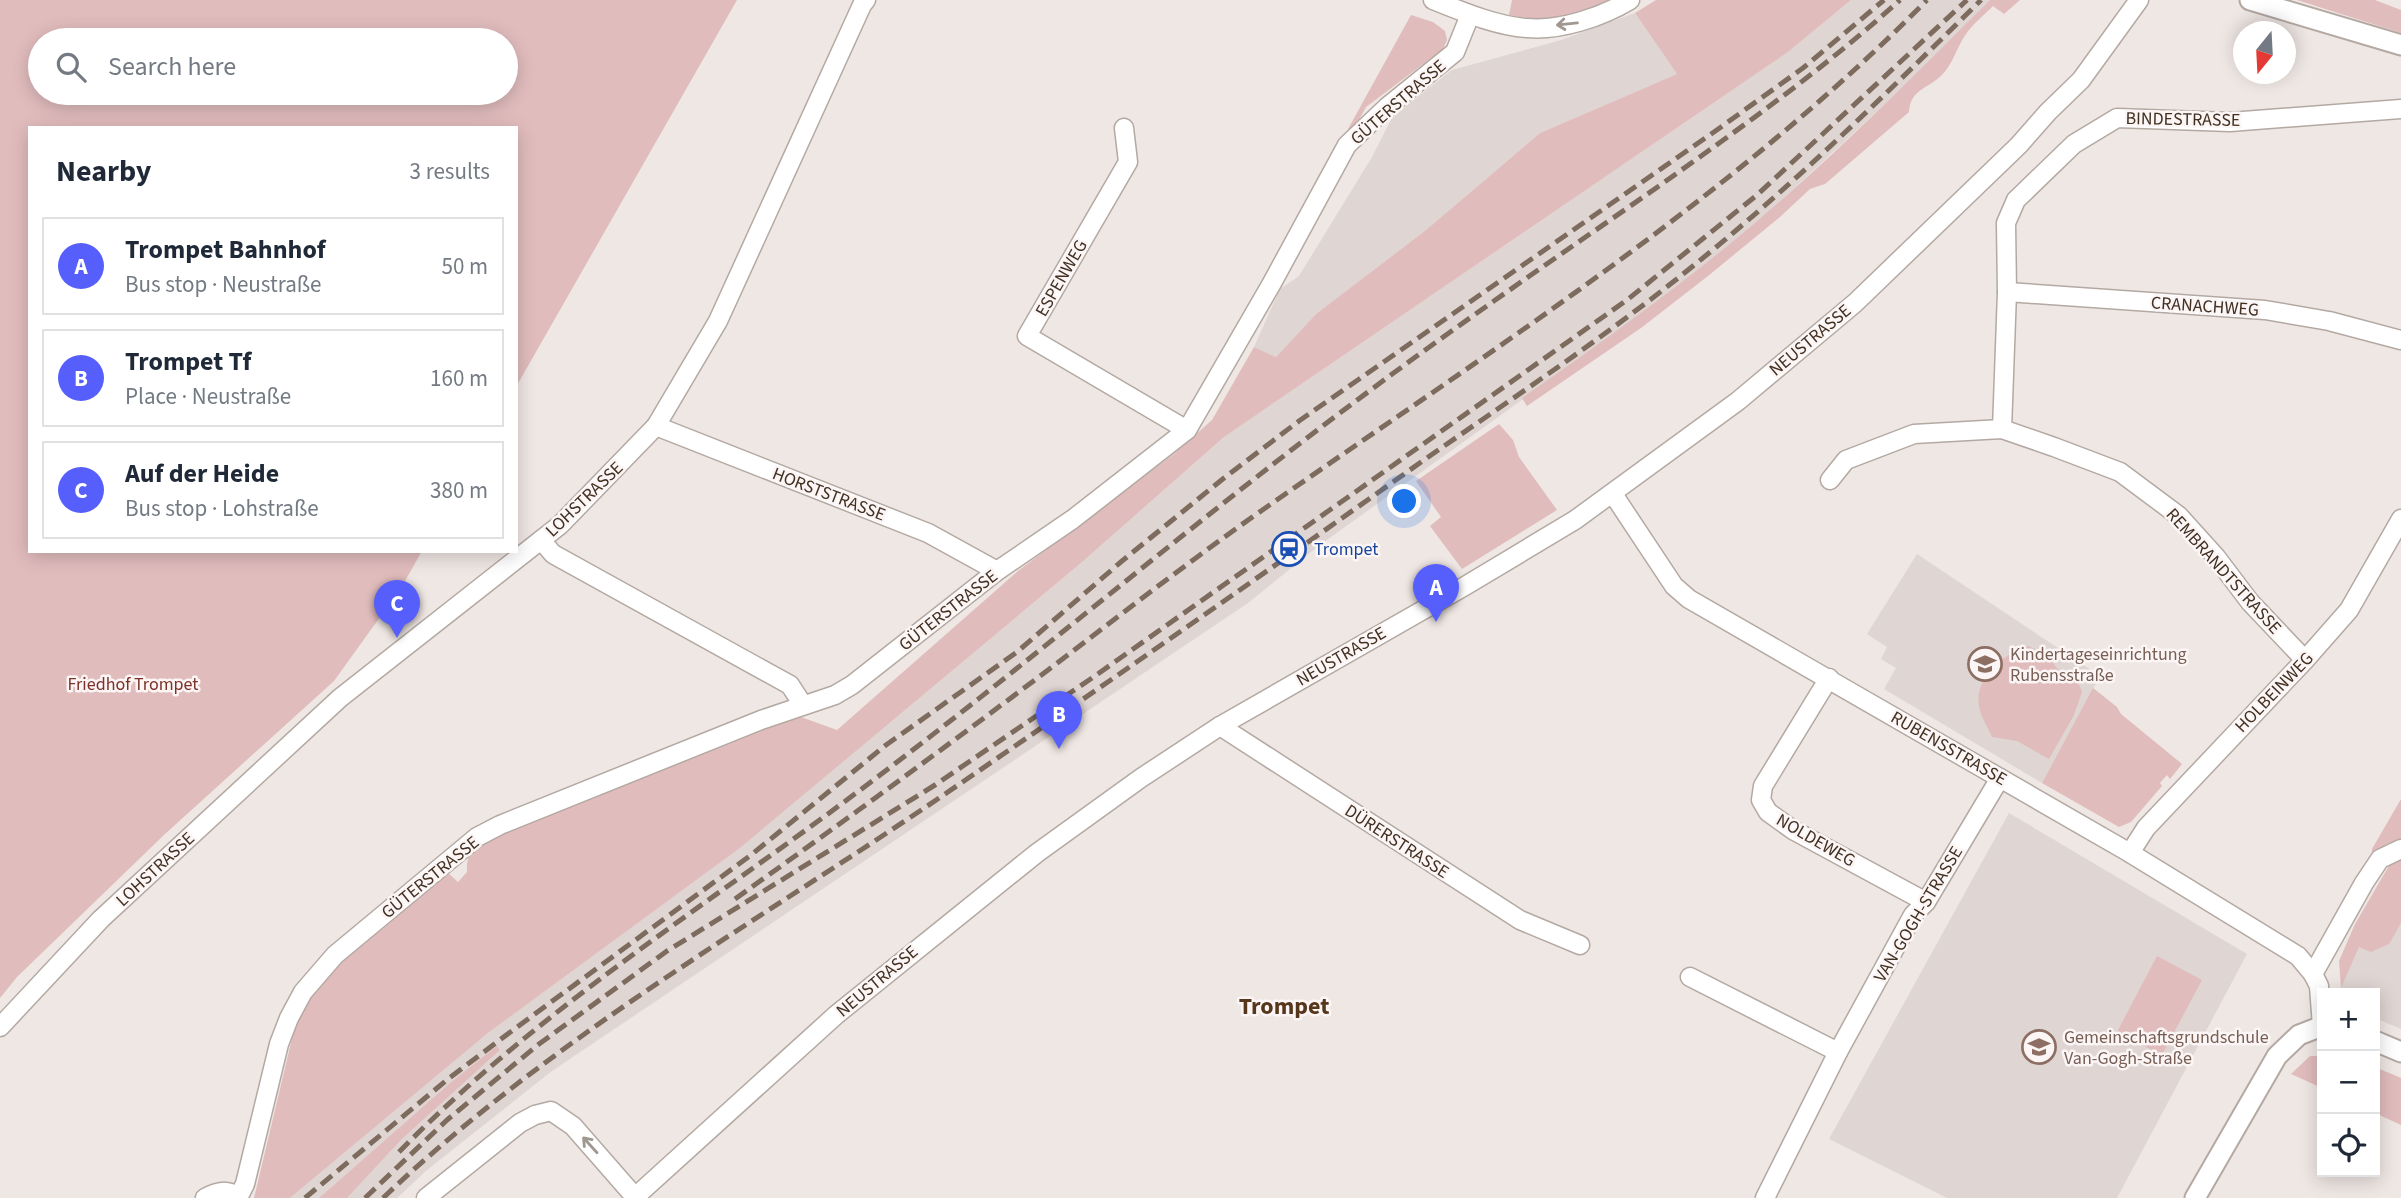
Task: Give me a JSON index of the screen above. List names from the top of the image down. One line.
{"streets":{"street":["GÜTERSTRASSE","BINDESTRASSE","ESPENWEG","CRANACHWEG","NEUSTRASSE","HORSTSTRASSE","LOHSTRASSE","REMBRANDTSTRASSE","HOLBEINWEG","RUBENSSTRASSE","NOLDEWEG","DÜRERSTRASSE","VAN-GOGH-STRASSE"]},"crossings":[["GÜTERSTRASSE","ESPENWEG"],["GÜTERSTRASSE","HORSTSTRASSE"],["BINDESTRASSE","CRANACHWEG"],["BINDESTRASSE","REMBRANDTSTRASSE"],["NEUSTRASSE","RUBENSSTRASSE"],["NEUSTRASSE","DÜRERSTRASSE"],["HORSTSTRASSE","LOHSTRASSE"],["REMBRANDTSTRASSE","HOLBEINWEG"],["HOLBEINWEG","RUBENSSTRASSE"],["RUBENSSTRASSE","NOLDEWEG"],["RUBENSSTRASSE","VAN-GOGH-STRASSE"],["NOLDEWEG","VAN-GOGH-STRASSE"]],"districts":["Trompet"],"parks":["Friedhof Trompet"],"places":{"station":["Trompet"],"school or university":["Kindertageseinrichtung Rubensstraße","Gemeinschaftsgrundschule Van-Gogh-Straße"]},"north":"bottom","page":{"search":"Search here","heading":["Nearby","3 results"],"list":[{"mark":"A","name":"Trompet Bahnhof","note":"Bus stop · Neustraße","value":"50 m"},{"mark":"B","name":"Trompet Tf","note":"Place · Neustraße","value":"160 m"},{"mark":"C","name":"Auf der Heide","note":"Bus stop · Lohstraße","value":"380 m"}],"pins":["A","C","B"],"map_buttons":["+","−"]}}
